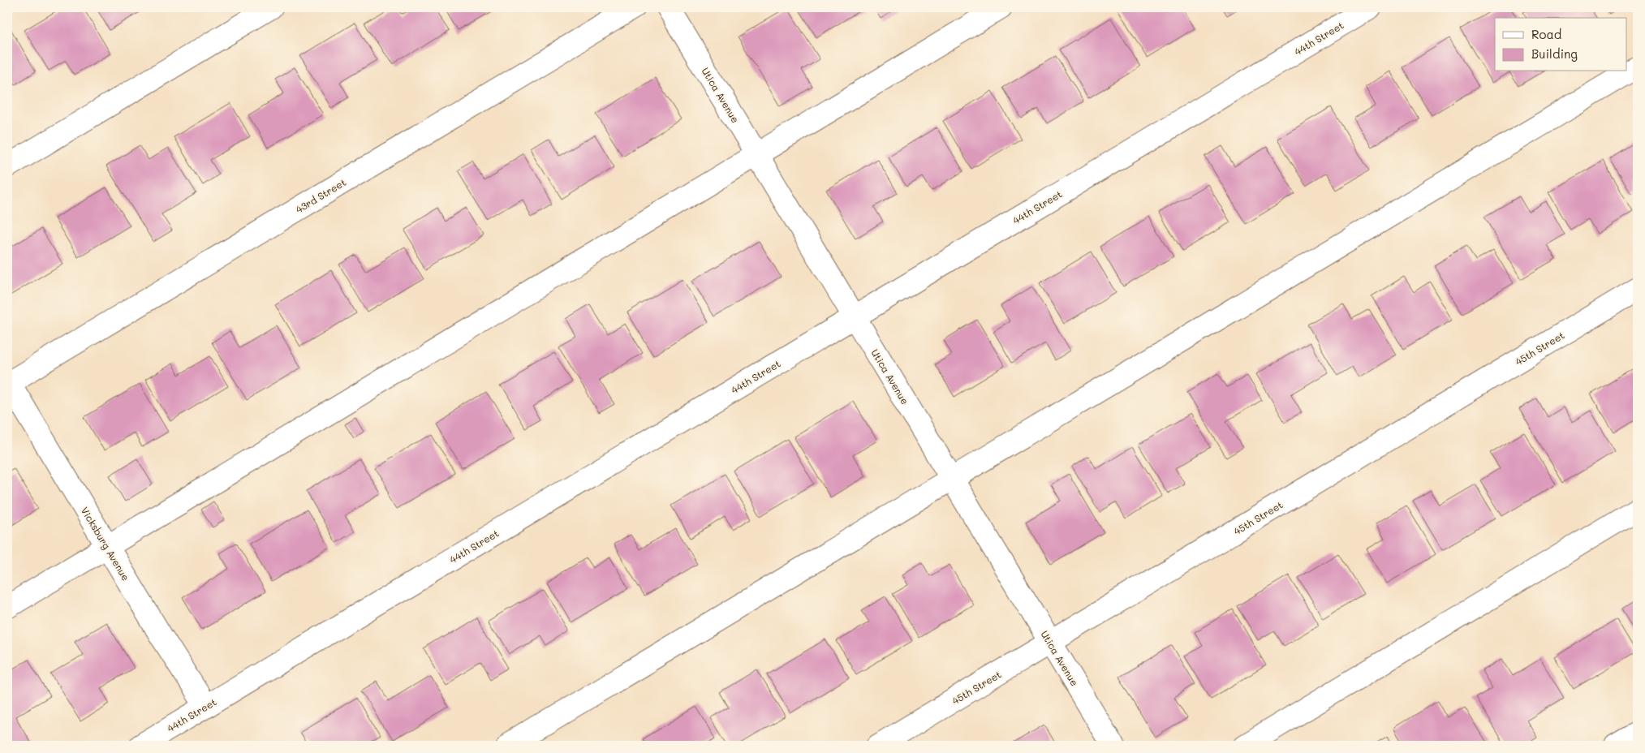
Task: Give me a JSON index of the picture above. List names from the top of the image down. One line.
{"streets":{"street":["44th Street","Utica Avenue","43rd Street","45th Street","Vicksburg Avenue"]},"crossings":[["44th Street","Utica Avenue"],["44th Street","Vicksburg Avenue"],["Utica Avenue","45th Street"],["43rd Street","Vicksburg Avenue"]],"legend":["Road","Building"]}
